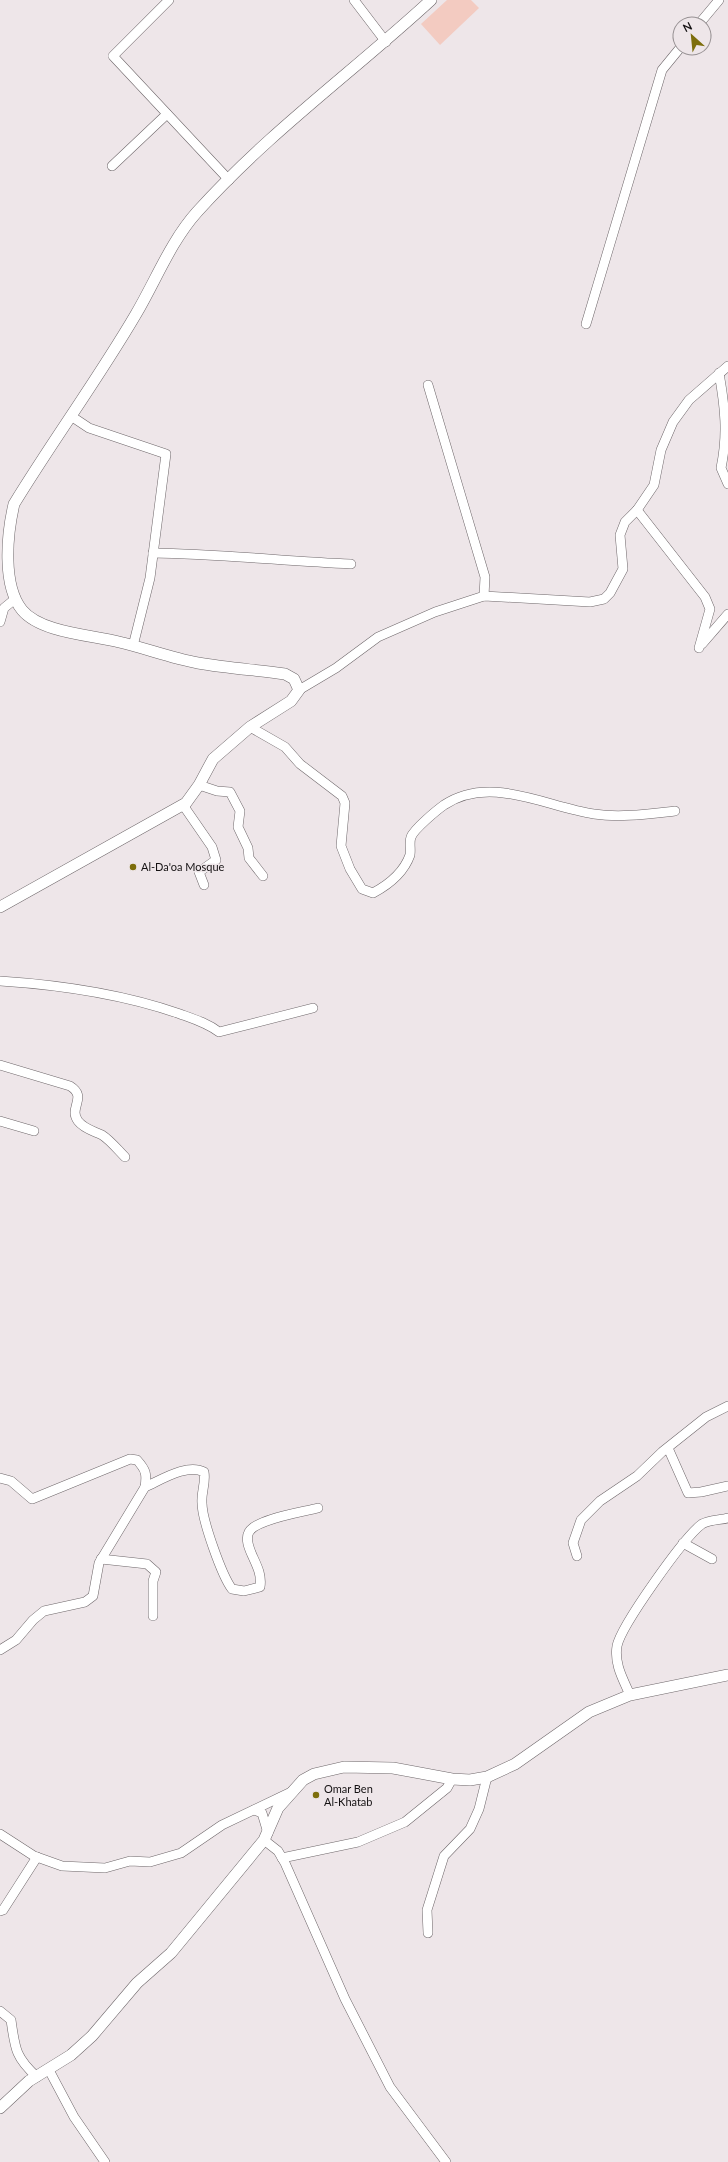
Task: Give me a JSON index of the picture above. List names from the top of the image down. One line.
{"places":["Al-Da'oa Mosque","Omar Ben Al-Khatab"],"north":"top left"}
